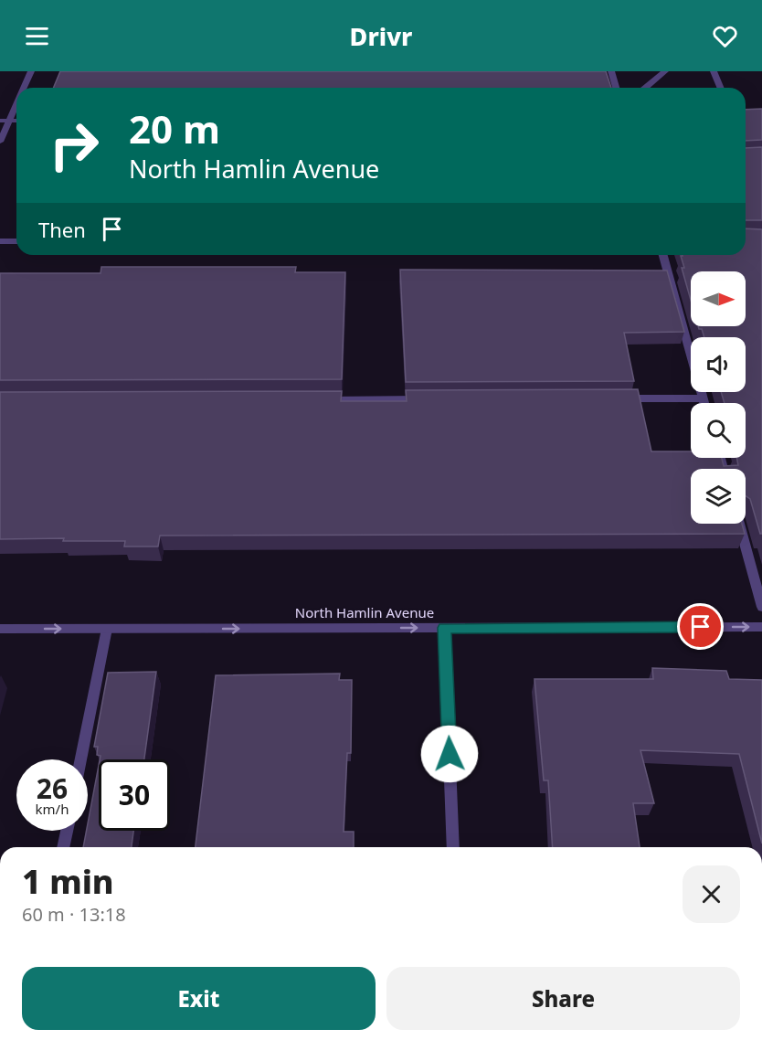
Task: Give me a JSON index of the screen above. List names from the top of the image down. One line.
{"streets":{"street":["North Hamlin Avenue"]},"one_way":["North Hamlin Avenue"],"north":"right","page":{"header":"Drivr","turn":["20 m","North Hamlin Avenue"],"then":"Then","speed":"26 km/h","limit":"30","heading":["1 min","60 m · 13:18"],"buttons":["Exit","Share"]}}
